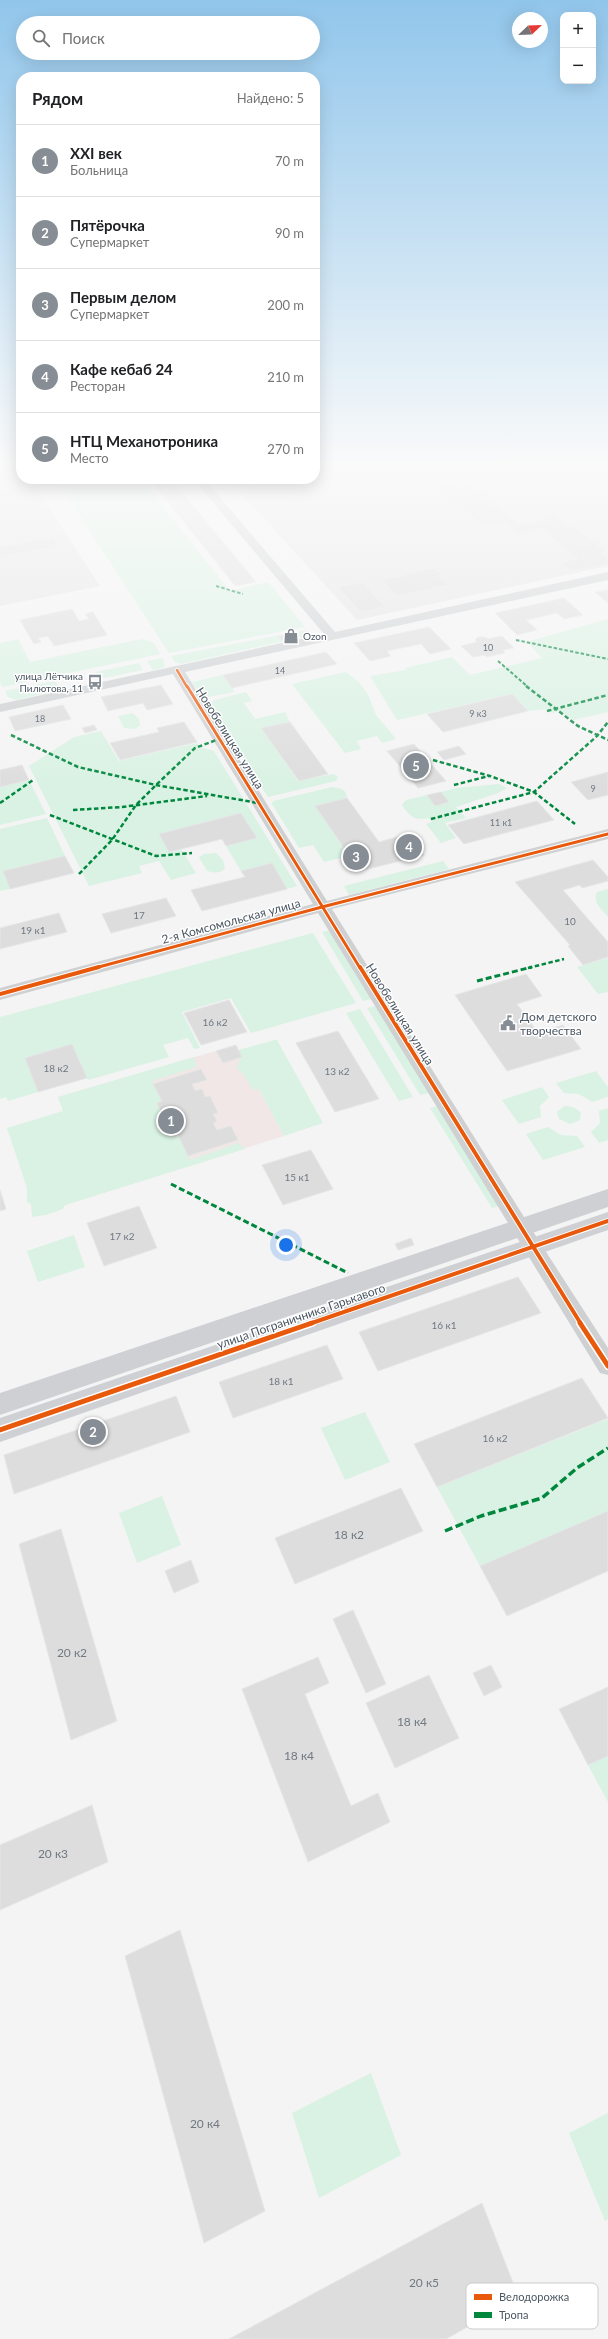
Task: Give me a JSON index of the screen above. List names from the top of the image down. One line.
{"streets":{"street":["Новобелицкая улица","2-я Комсомольская улица","улица Пограничника Гарькавого"]},"crossings":[["Новобелицкая улица","2-я Комсомольская улица"],["Новобелицкая улица","улица Пограничника Гарькавого"]],"places":{"shop":["Ozon"],"bus stop":["улица Лётчика Пилютова, 11"],"public building":["Дом детского творчества"]},"house_numbers":["10","14","9 к3","18","9","11 к1","17","10","19 к1","16 к2","18 к2","13 к2","15 к1","17 к2","16 к1","18 к1","16 к2","18 к2","20 к2","18 к4","18 к4","20 к3","20 к4","20 к5"],"legend":["Велодорожка","Тропа"],"north":"top right","page":{"map_buttons":["+","−"],"search":"Поиск","heading":["Рядом","Найдено: 5"],"list":[{"mark":"1","name":"XXI век","note":"Больница","value":"70 m"},{"mark":"2","name":"Пятёрочка","note":"Супермаркет","value":"90 m"},{"mark":"3","name":"Первым делом","note":"Супермаркет","value":"200 m"},{"mark":"4","name":"Кафе кебаб 24","note":"Ресторан","value":"210 m"},{"mark":"5","name":"НТЦ Механотроника","note":"Место","value":"270 m"}],"pins":["5","4","3","1","2"]}}
